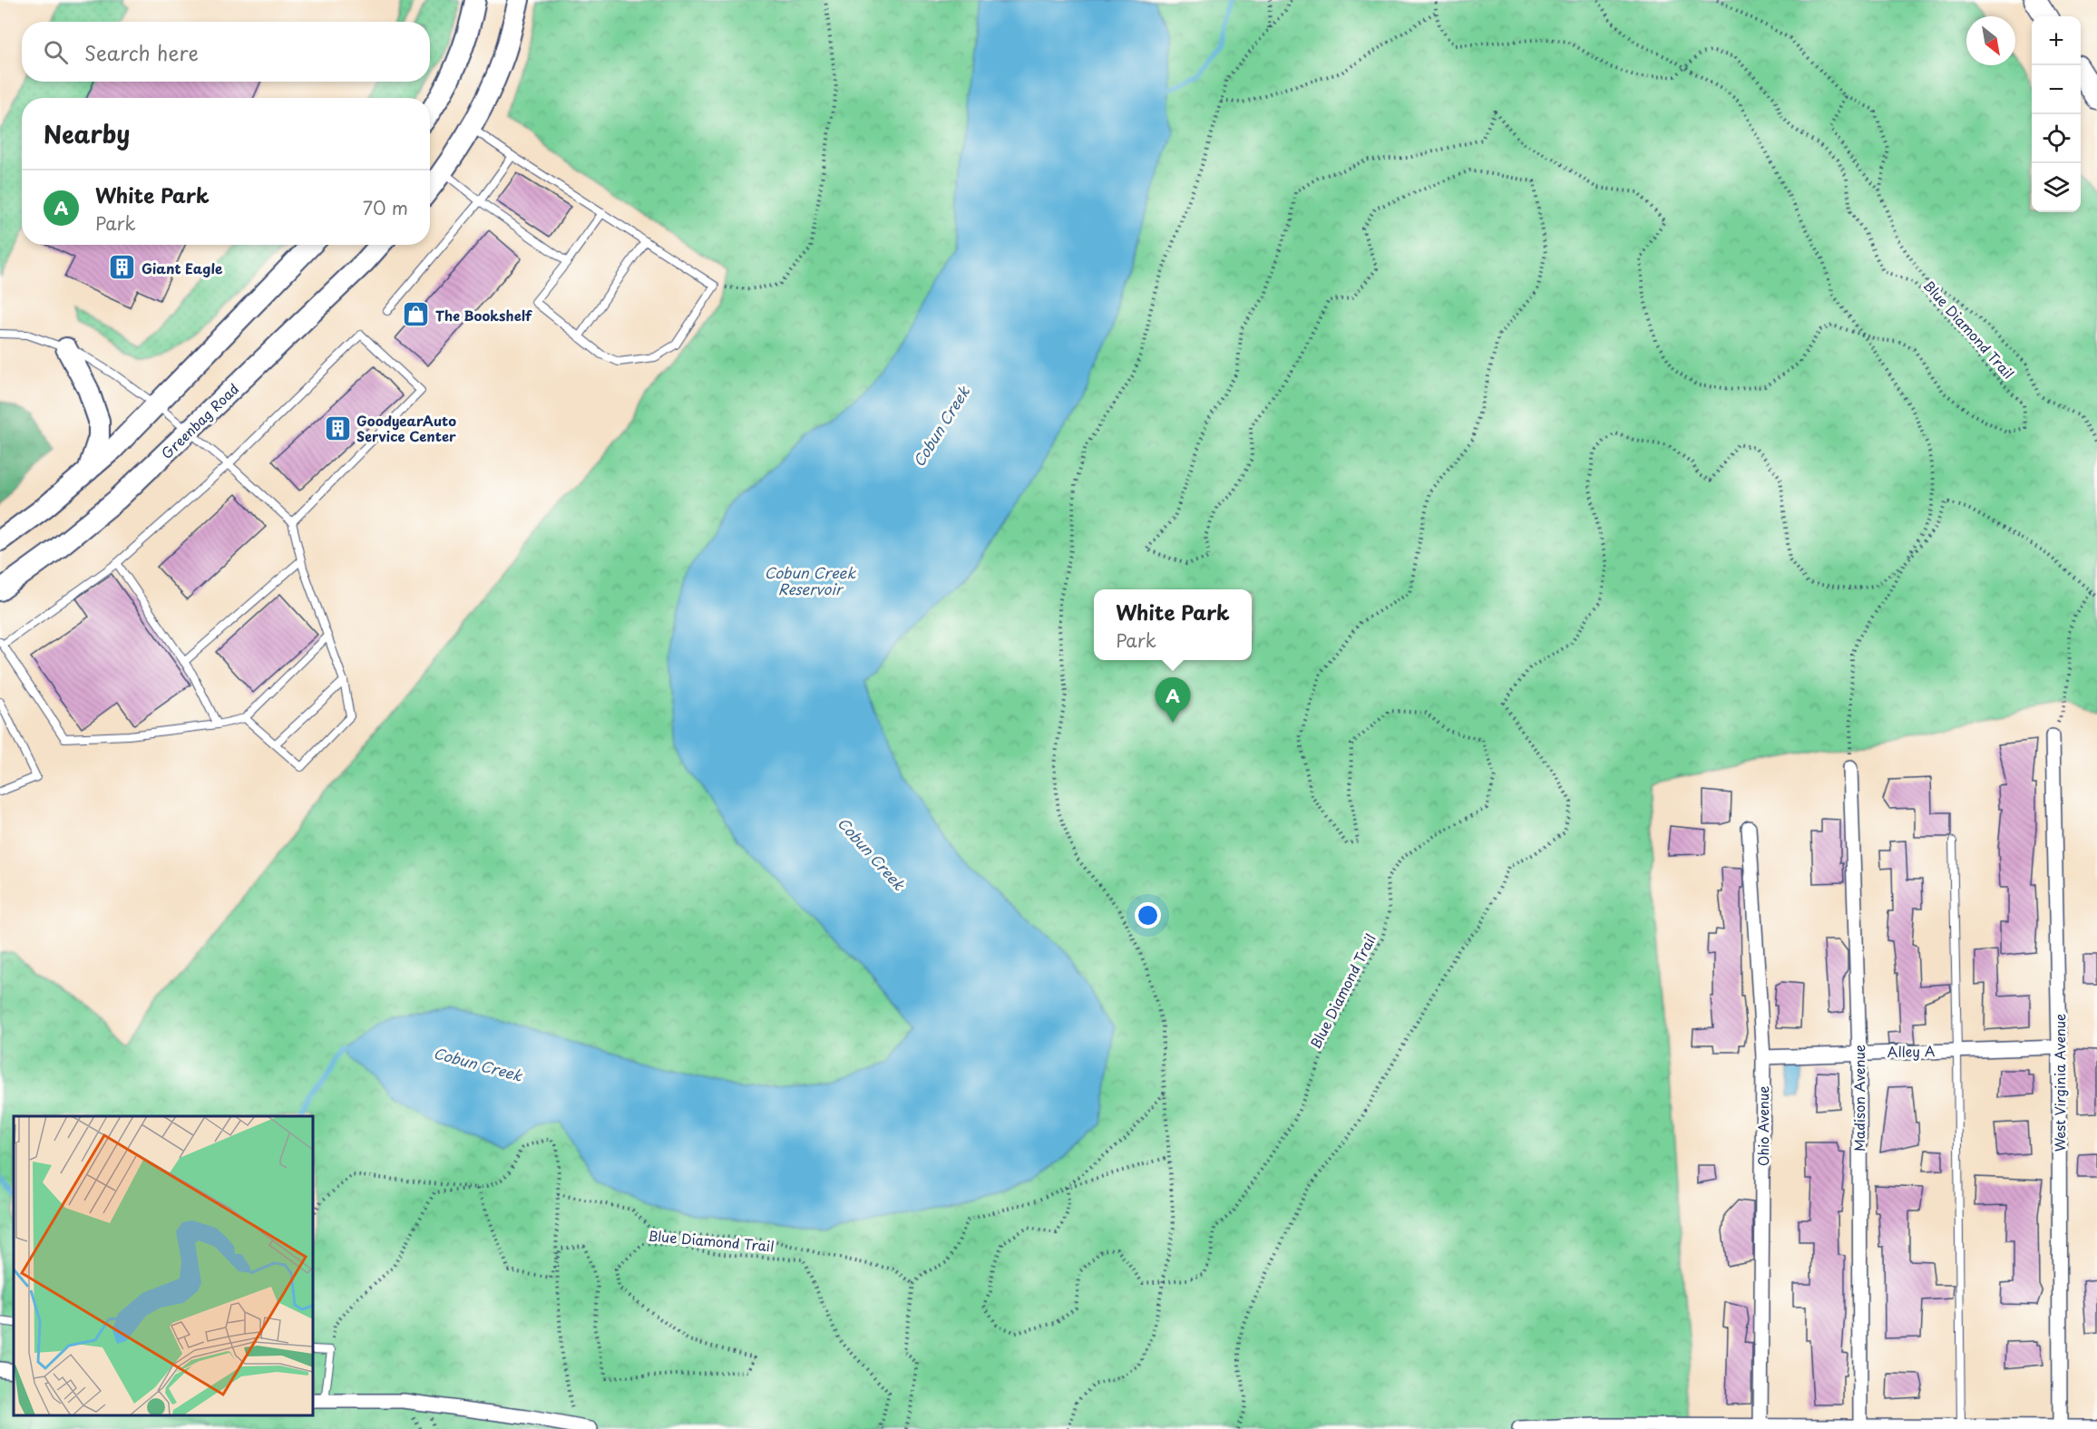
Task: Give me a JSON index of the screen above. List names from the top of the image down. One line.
{"streets":{"main road":["Greenbag Road"],"street":["Alley A","West Virginia Avenue","Madison Avenue","Ohio Avenue"],"path":["Blue Diamond Trail"]},"crossings":[["Alley A","West Virginia Avenue"],["Alley A","Madison Avenue"],["Alley A","Ohio Avenue"]],"water":["Cobun Creek","Cobun Creek Reservoir"],"places":{"building":["Giant Eagle","GoodyearAuto Service Center"],"shop":["The Bookshelf"]},"north":"bottom right","page":{"map_buttons":["+","−"],"search":"Search here","heading":"Nearby","list":[{"mark":"A","name":"White Park","note":"Park","value":"70 m"}],"popup":["White Park","Park"],"pins":"A"}}
